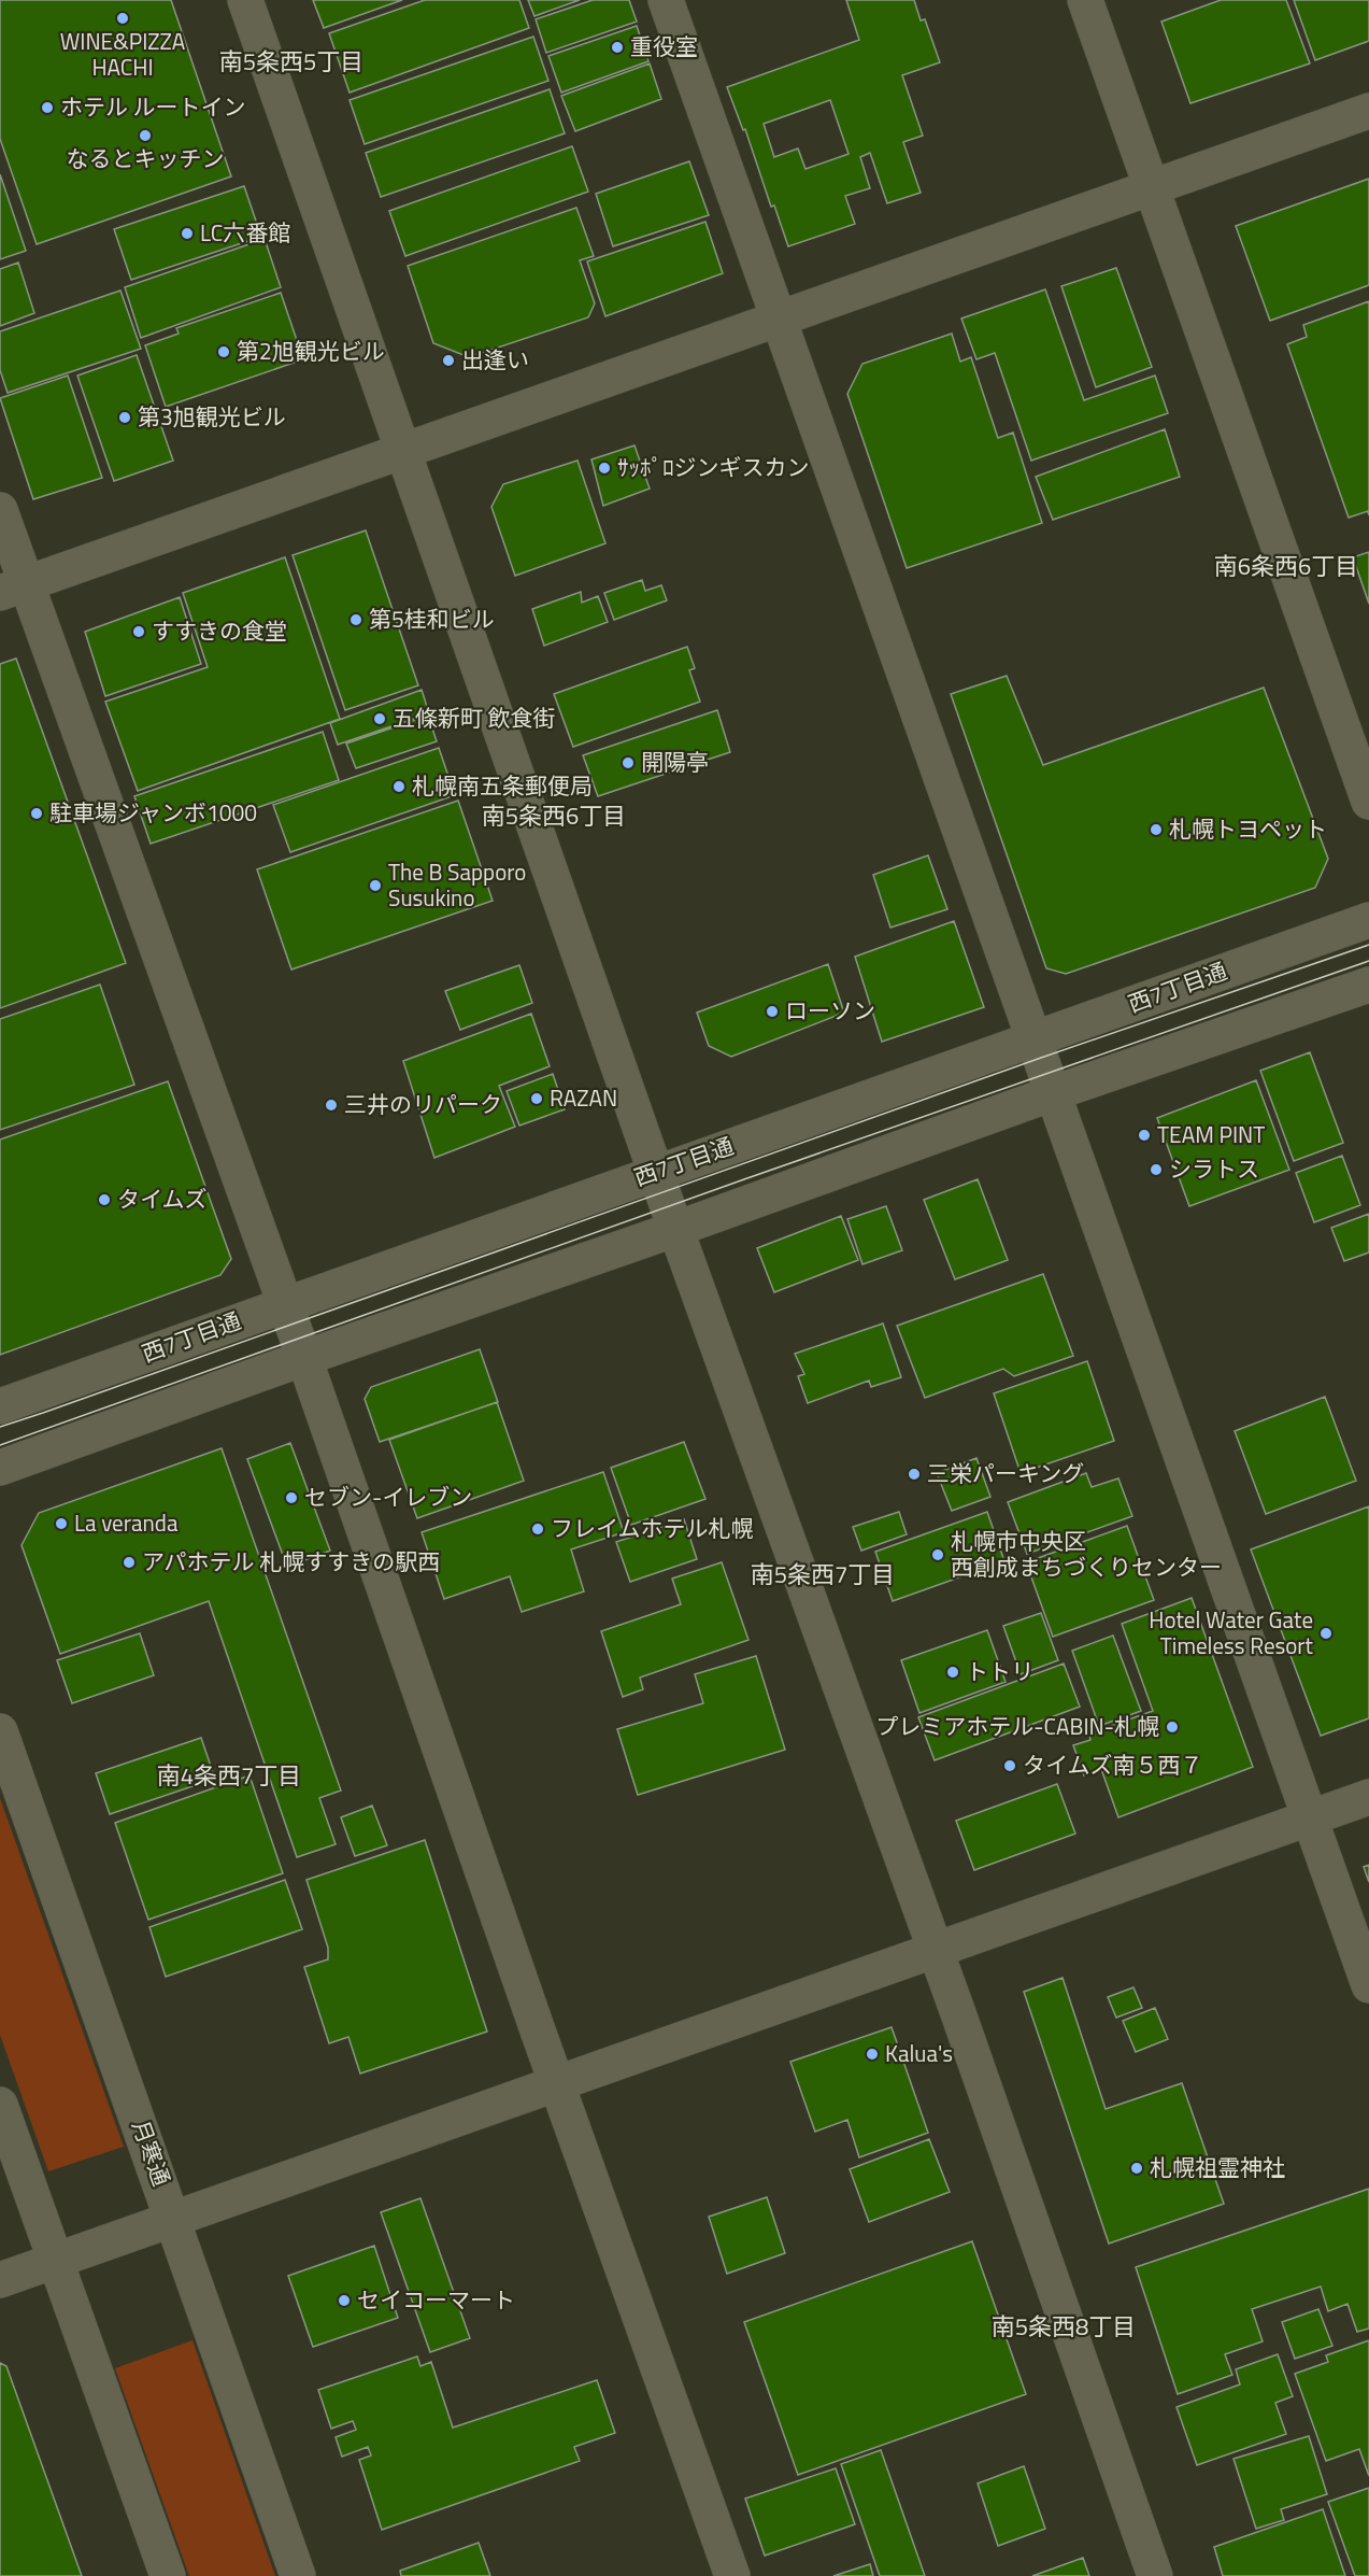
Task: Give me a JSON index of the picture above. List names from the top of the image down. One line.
{"streets":{"street":["西7丁目通","月寒通"]},"districts":["南5条西5丁目","南6条西6丁目","南5条西6丁目","南5条西7丁目","南4条西7丁目","南5条西8丁目"],"places":["WINE&PIZZA HACHI","重役室","ホテル ルートイン","なるとキッチン","LC六番館","第2旭観光ビル","出逢い","第3旭観光ビル","ｻｯﾎﾟﾛジンギスカン","第5桂和ビル","すすきの食堂","五條新町 飲食街","開陽亭","札幌南五条郵便局","駐車場ジャンボ1000","札幌トヨペット","The B Sapporo Susukino","ローソン","RAZAN","三井のリパーク","TEAM PINT","シラトス","タイムズ","三栄パーキング","セブン-イレブン","La veranda","フレイムホテル札幌","札幌市中央区 西創成まちづくりセンター","アパホテル 札幌すすきの駅西","Hotel Water Gate Timeless Resort","トトリ","プレミアホテル-CABIN-札幌","タイムズ南５西７","Kalua's","札幌祖霊神社","セイコーマート"]}
